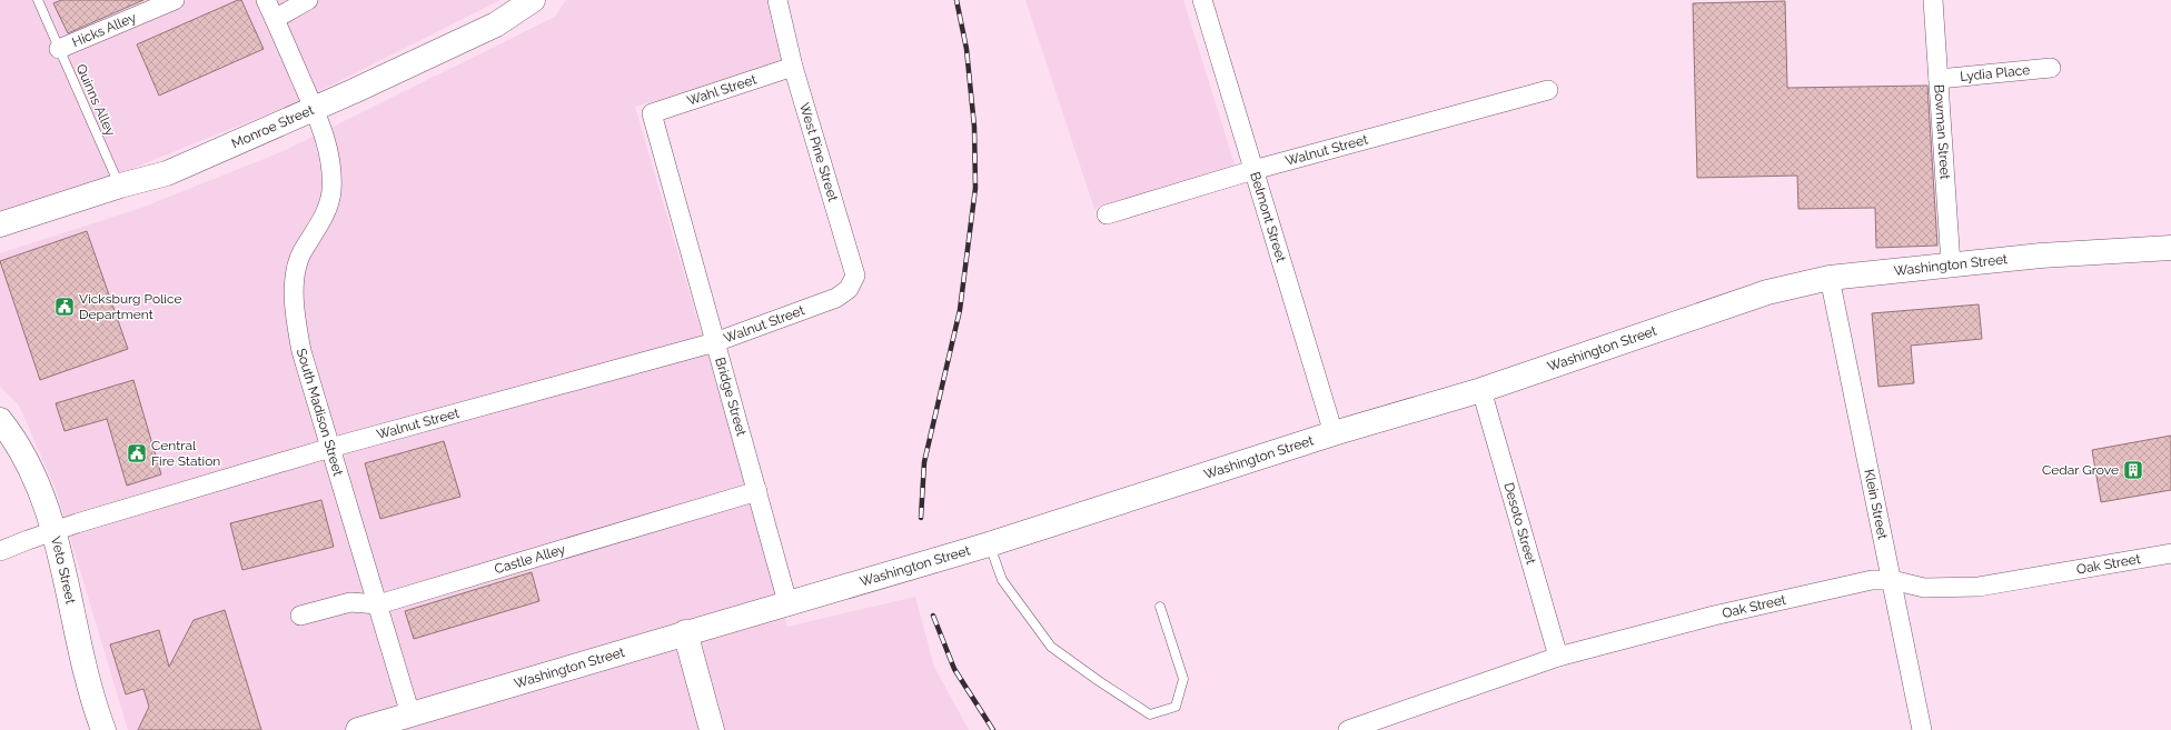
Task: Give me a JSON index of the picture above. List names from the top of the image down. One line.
{"streets":{"main road":["Monroe Street","Washington Street","Veto Street"],"street":["Hicks Alley","Lydia Place","Wahl Street","Bowman Street","Walnut Street","West Pine Street","Belmont Street","Bridge Street","South Madison Street","Klein Street","Desoto Street","Castle Alley","Oak Street"],"lane":["Quinns Alley"]},"crossings":[["Hicks Alley","Quinns Alley"],["Lydia Place","Bowman Street"],["Wahl Street","West Pine Street"],["Wahl Street","Bridge Street"],["Quinns Alley","Monroe Street"],["Monroe Street","South Madison Street"],["Bowman Street","Washington Street"],["Walnut Street","West Pine Street"],["Walnut Street","Belmont Street"],["Walnut Street","Bridge Street"],["Walnut Street","South Madison Street"],["Walnut Street","Veto Street"],["Belmont Street","Washington Street"],["Washington Street","Bridge Street"],["Washington Street","South Madison Street"],["Washington Street","Klein Street"],["Washington Street","Desoto Street"],["Bridge Street","Castle Alley"],["South Madison Street","Castle Alley"],["Klein Street","Oak Street"],["Desoto Street","Oak Street"]],"places":{"public building":["Vicksburg Police Department","Central Fire Station"],"building":["Cedar Grove"]}}
